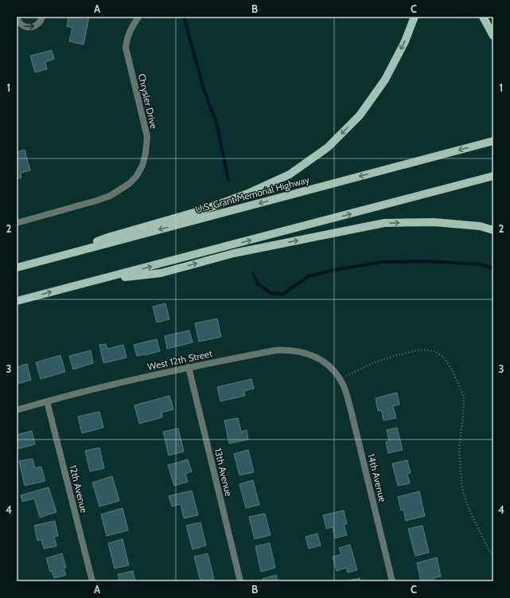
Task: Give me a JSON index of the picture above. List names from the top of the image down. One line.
{"streets":{"main road":["U.S. Grant Memorial Highway"],"street":["Chrysler Drive","West 12th Street","13th Avenue","14th Avenue","12th Avenue"]},"crossings":[["West 12th Street","13th Avenue"],["West 12th Street","14th Avenue"],["West 12th Street","12th Avenue"]],"grid":{"columns":["A","B","C"],"rows":["1","2","3","4"]}}
